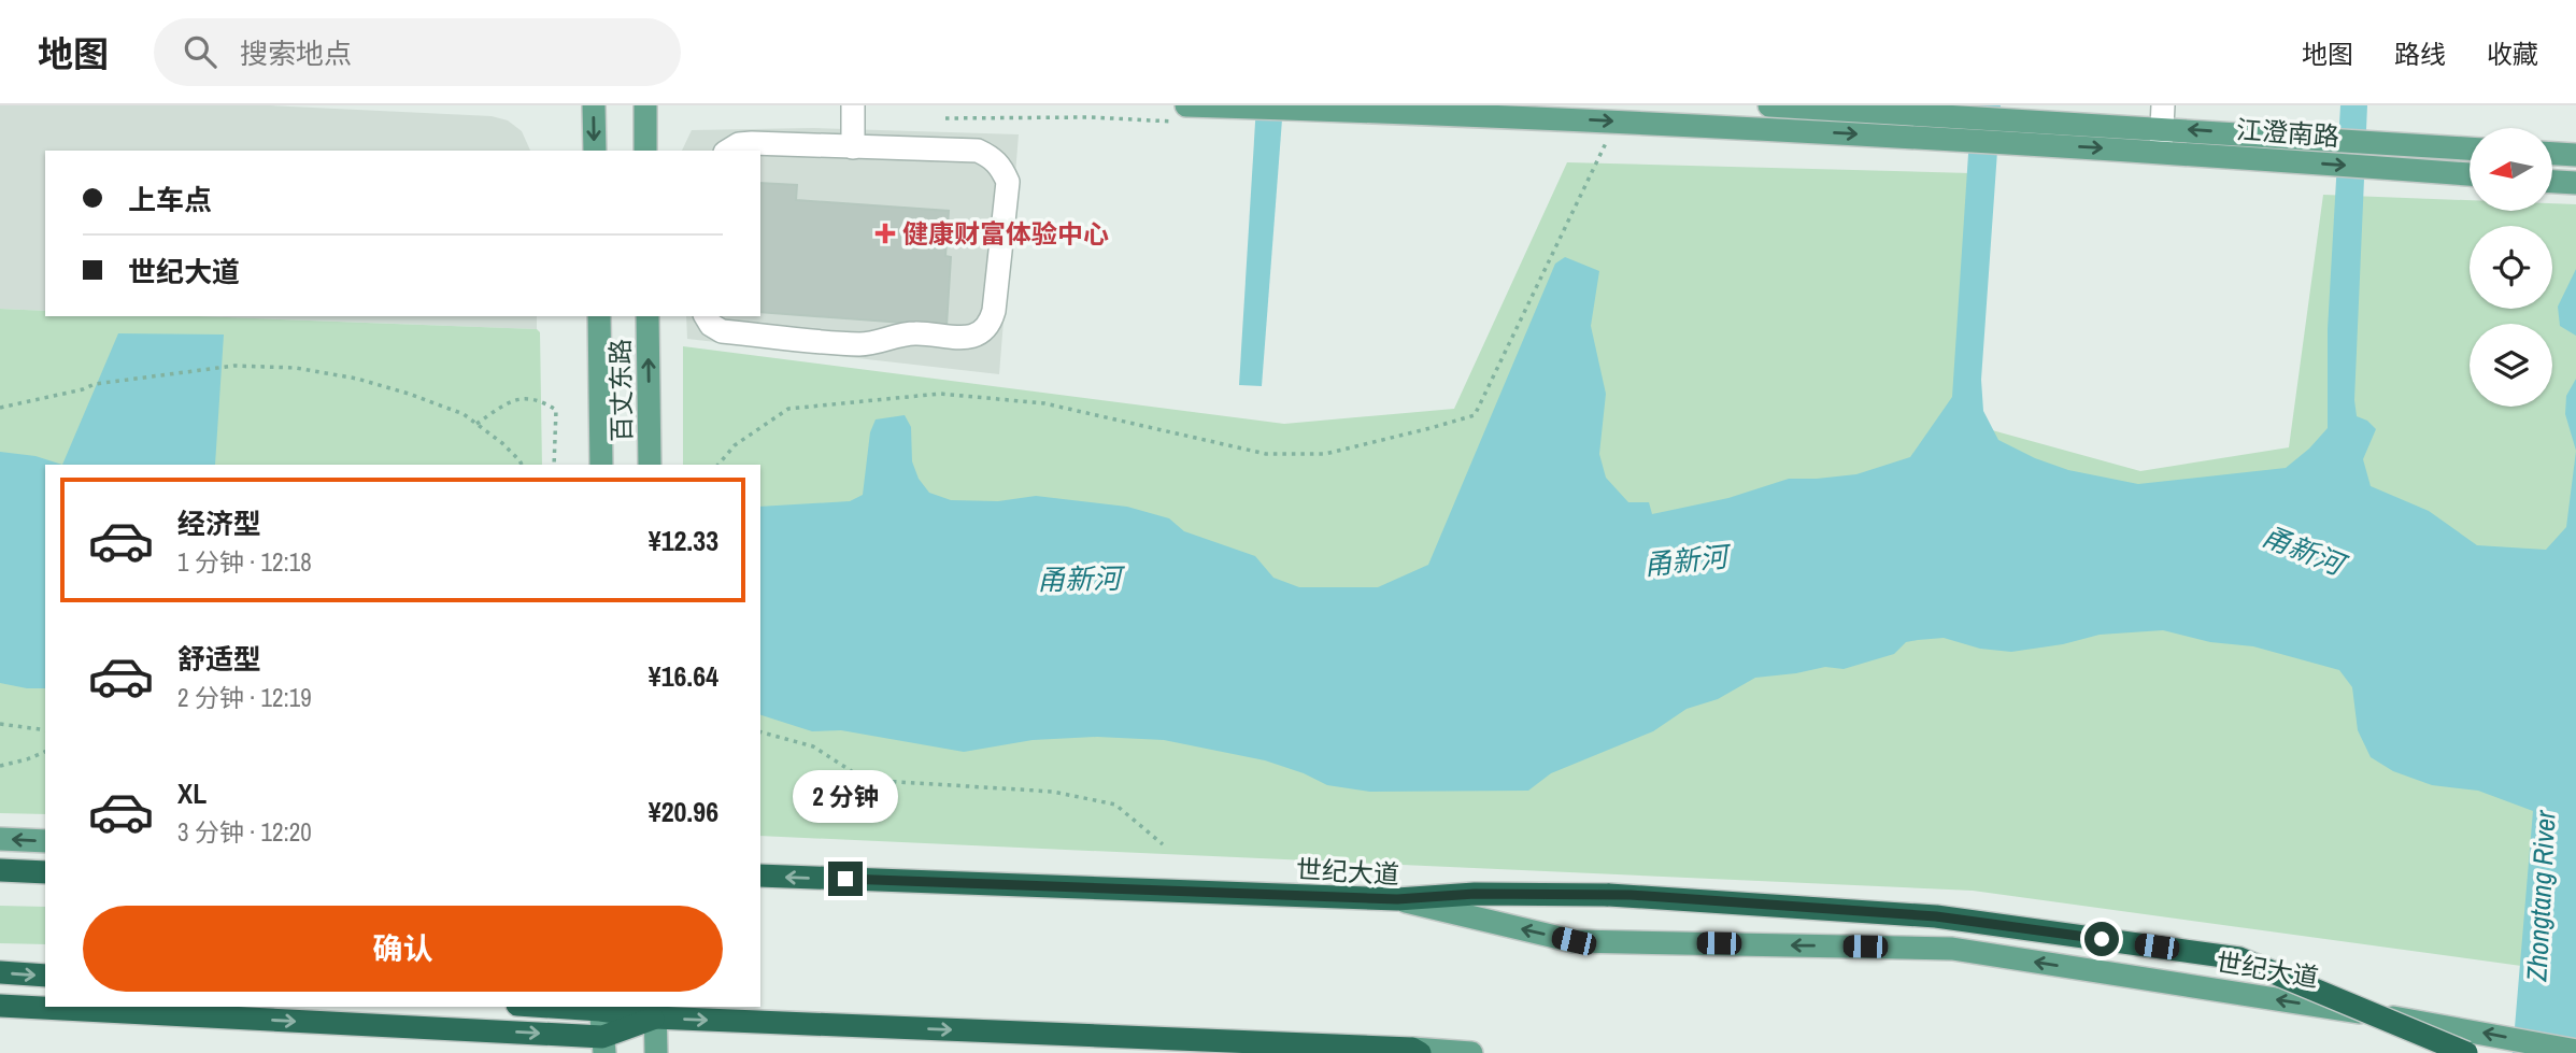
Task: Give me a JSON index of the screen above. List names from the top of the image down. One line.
{"streets":{"highway":["世纪大道"],"main road":["江澄南路","百丈东路"]},"water":["甬新河","Zhongtang River"],"places":{"health":["健康财富体验中心"]},"north":"left","page":{"header":"地图","search":"搜索地点","nav":["地图","路线","收藏"],"banner":["上车点","世纪大道"],"list":[{"name":"经济型","note":"1 分钟 · 12:18","value":"¥12.33"},{"name":"舒适型","note":"2 分钟 · 12:19","value":"¥16.64"},{"name":"XL","note":"3 分钟 · 12:20","value":"¥20.96"}],"bubble":"2 分钟","buttons":"确认"}}
